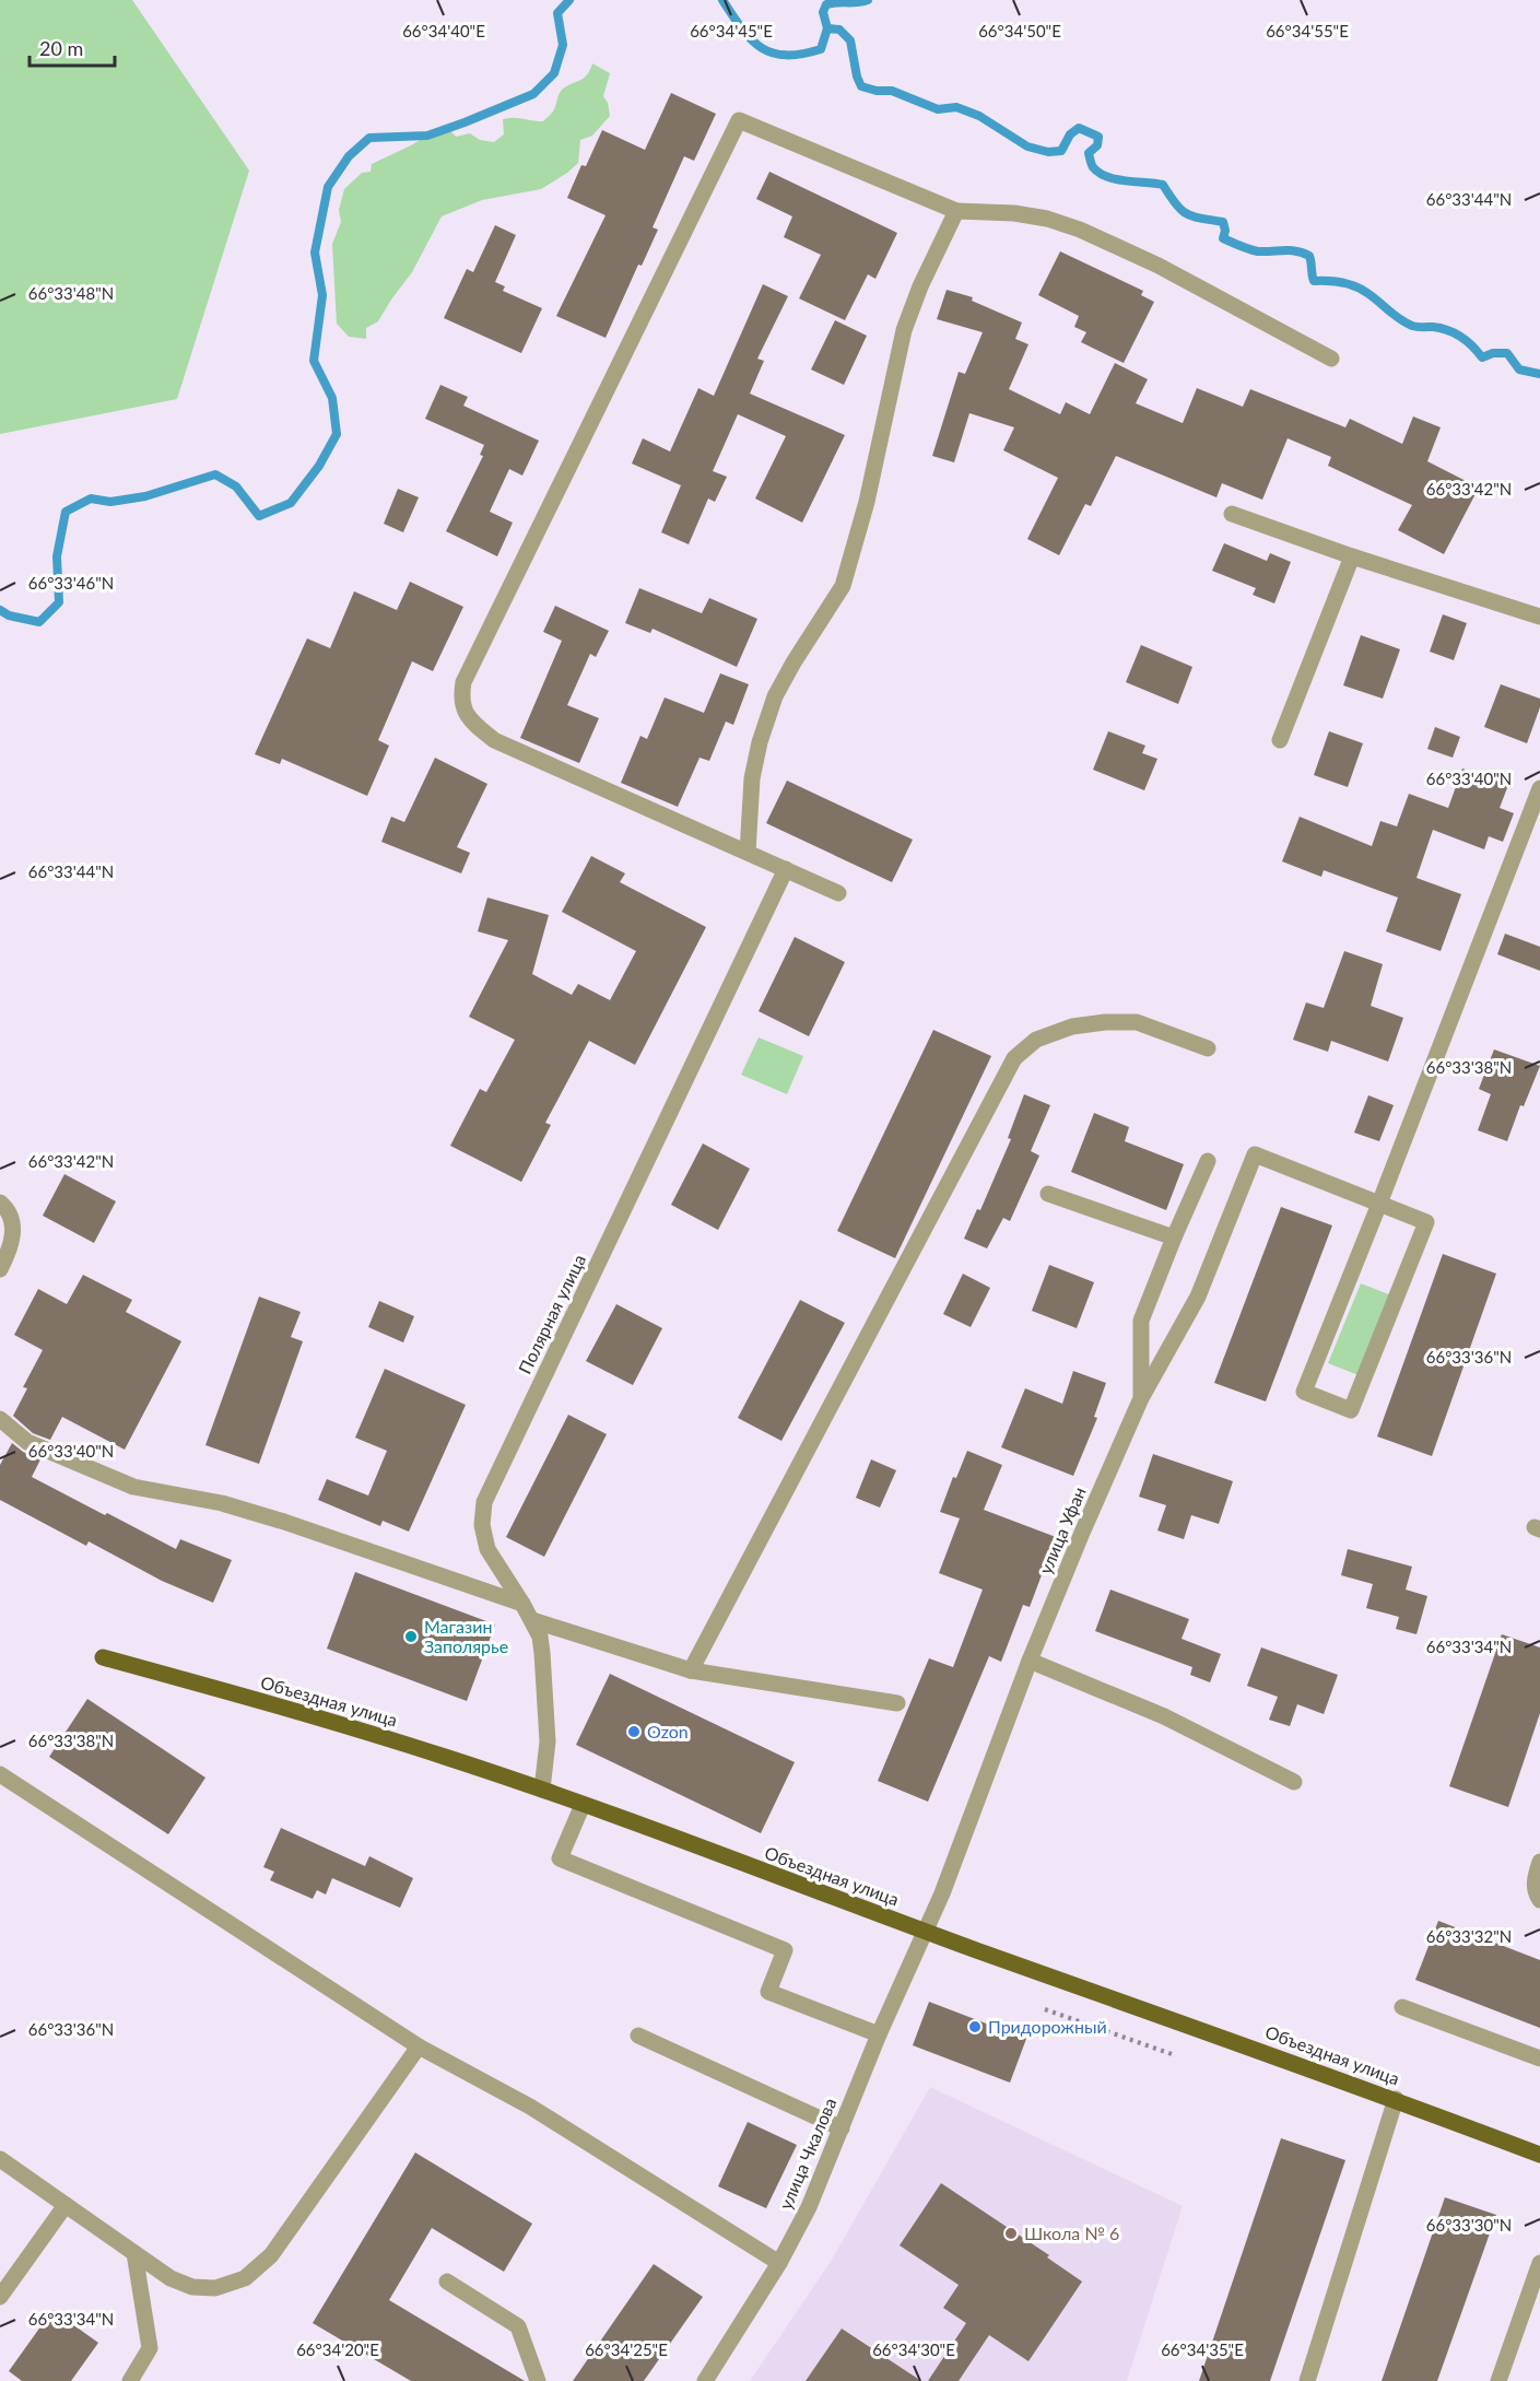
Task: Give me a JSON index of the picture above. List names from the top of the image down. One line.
{"streets":{"main road":["Объездная улица"],"street":["Полярная улица","улица Уфан","улица Чкалова"]},"crossings":[["Полярная улица","Объездная улица"],["улица Уфан","Объездная улица"],["улица Уфан","улица Чкалова"],["Объездная улица","улица Чкалова"]],"places":["Магазин Заполярье","Ozon","Придорожный","Школа № 6"],"scale_bar":"20 m","coordinates":["66°34'45\"E","66°34'40\"E","66°34'50\"E","66°34'55\"E","66°33'44\"N","66°33'48\"N","66°33'42\"N","66°33'46\"N","66°33'40\"N","66°33'38\"N","66°33'36\"N","66°33'34\"N","66°33'32\"N","66°33'30\"N","66°34'20\"E","66°34'25\"E","66°34'30\"E","66°34'35\"E"]}
